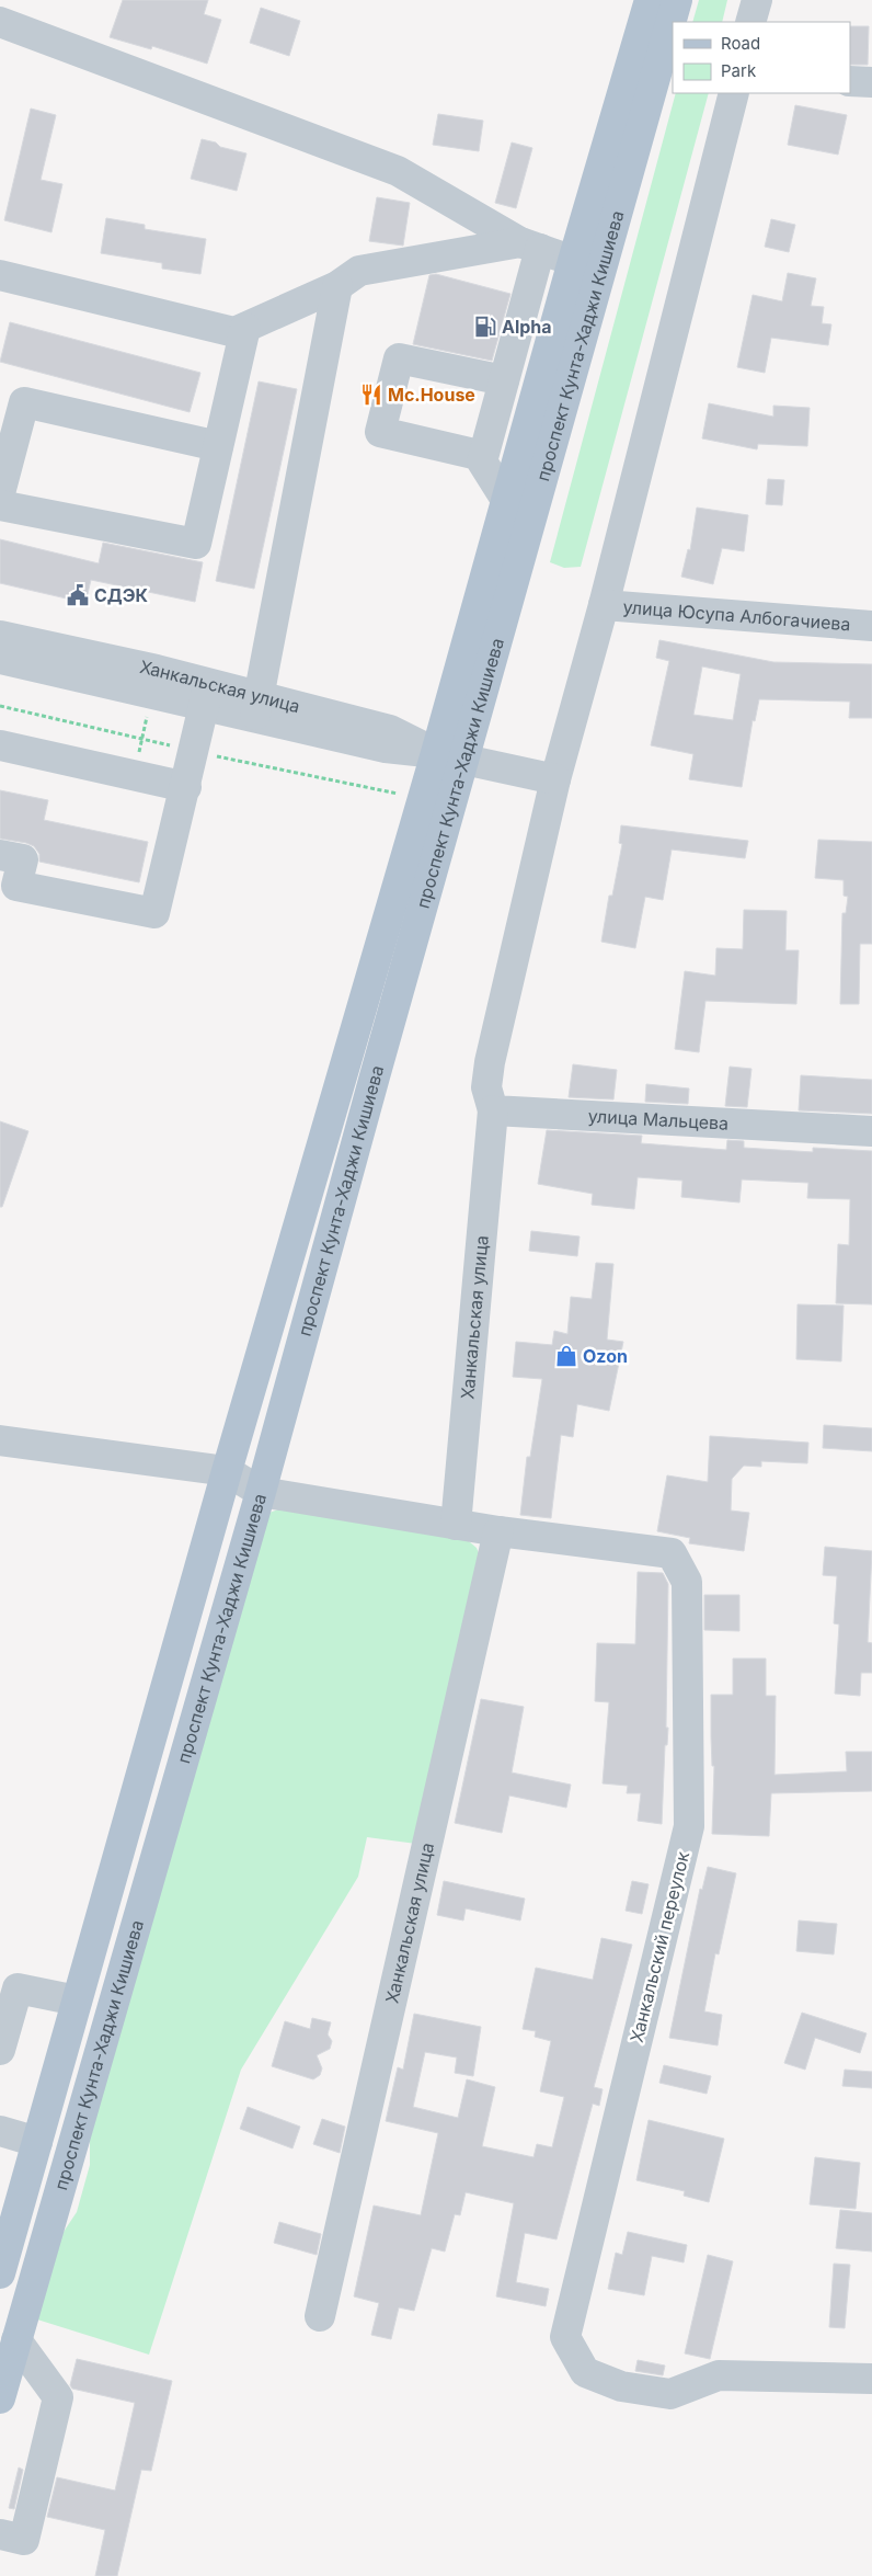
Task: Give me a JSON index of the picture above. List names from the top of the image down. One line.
{"streets":{"main road":["проспект Кунта-Хаджи Кишиева"],"street":["улица Юсупа Албогачиева","Ханкальская улица","улица Мальцева","Ханкальский переулок"]},"crossings":[["проспект Кунта-Хаджи Кишиева","Ханкальская улица"],["Ханкальская улица","улица Мальцева"],["Ханкальская улица","Ханкальский переулок"]],"places":{"fuel station":["Alpha"],"restaurant":["Mc.House"],"public building":["СДЭК"],"shop":["Ozon"]},"legend":["Road","Park"]}
